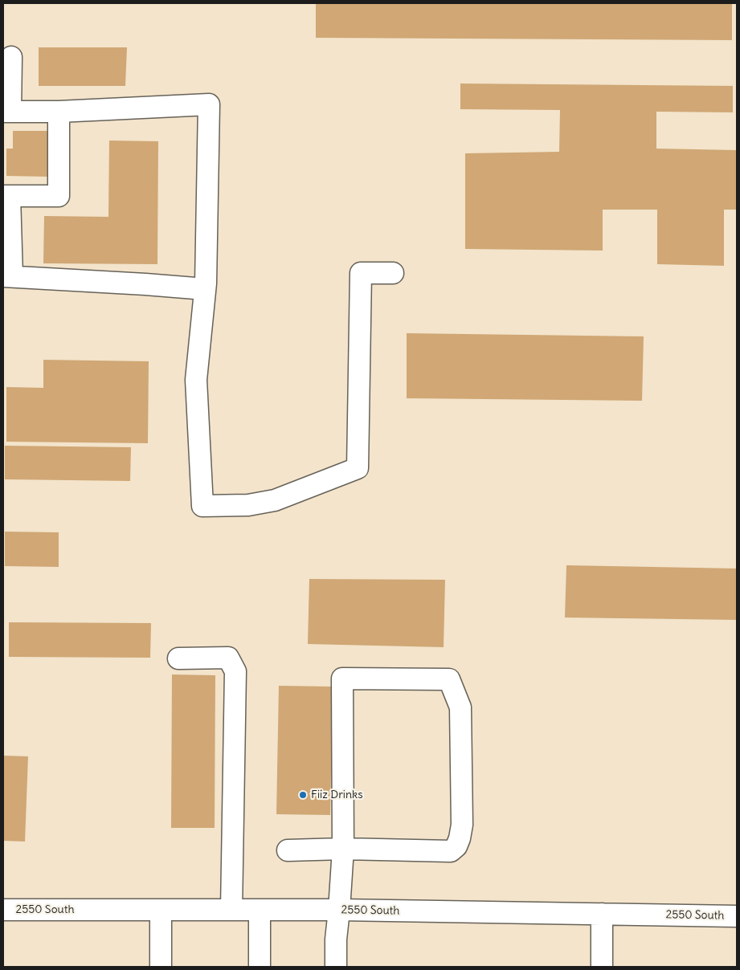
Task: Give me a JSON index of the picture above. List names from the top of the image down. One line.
{"streets":{"street":["2550 South"]},"places":["Fiiz Drinks"]}
